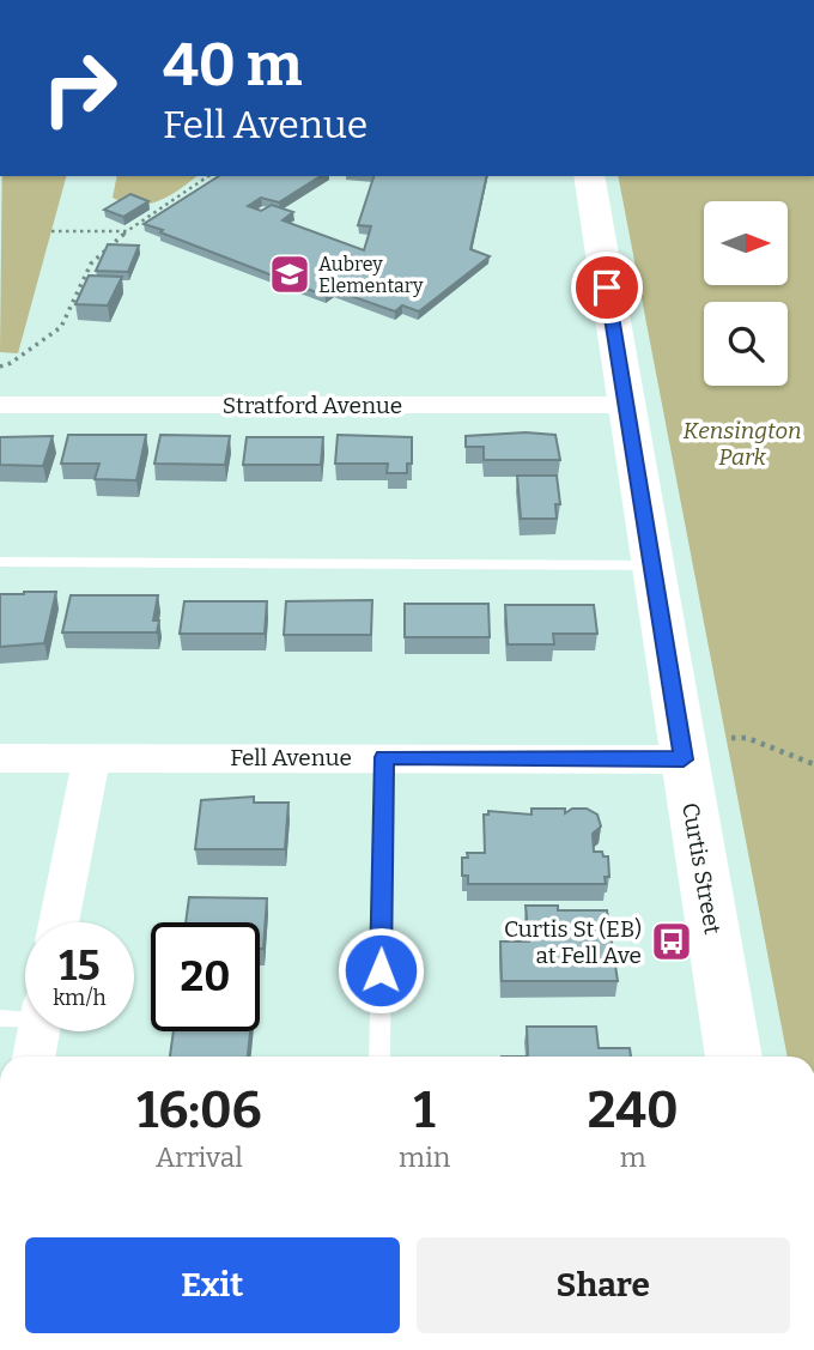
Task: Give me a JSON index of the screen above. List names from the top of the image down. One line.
{"streets":{"street":["Stratford Avenue","Fell Avenue","Curtis Street"]},"crossings":[["Stratford Avenue","Curtis Street"],["Fell Avenue","Curtis Street"]],"parks":["Kensington Park"],"places":{"school or university":["Aubrey Elementary"],"bus stop":["Curtis St (EB) at Fell Ave"]},"north":"right","page":{"turn":["40 m","Fell Avenue"],"speed":"15 km/h","limit":"20","eta":["16:06","Arrival","1","min","240","m"],"buttons":["Exit","Share"]}}
